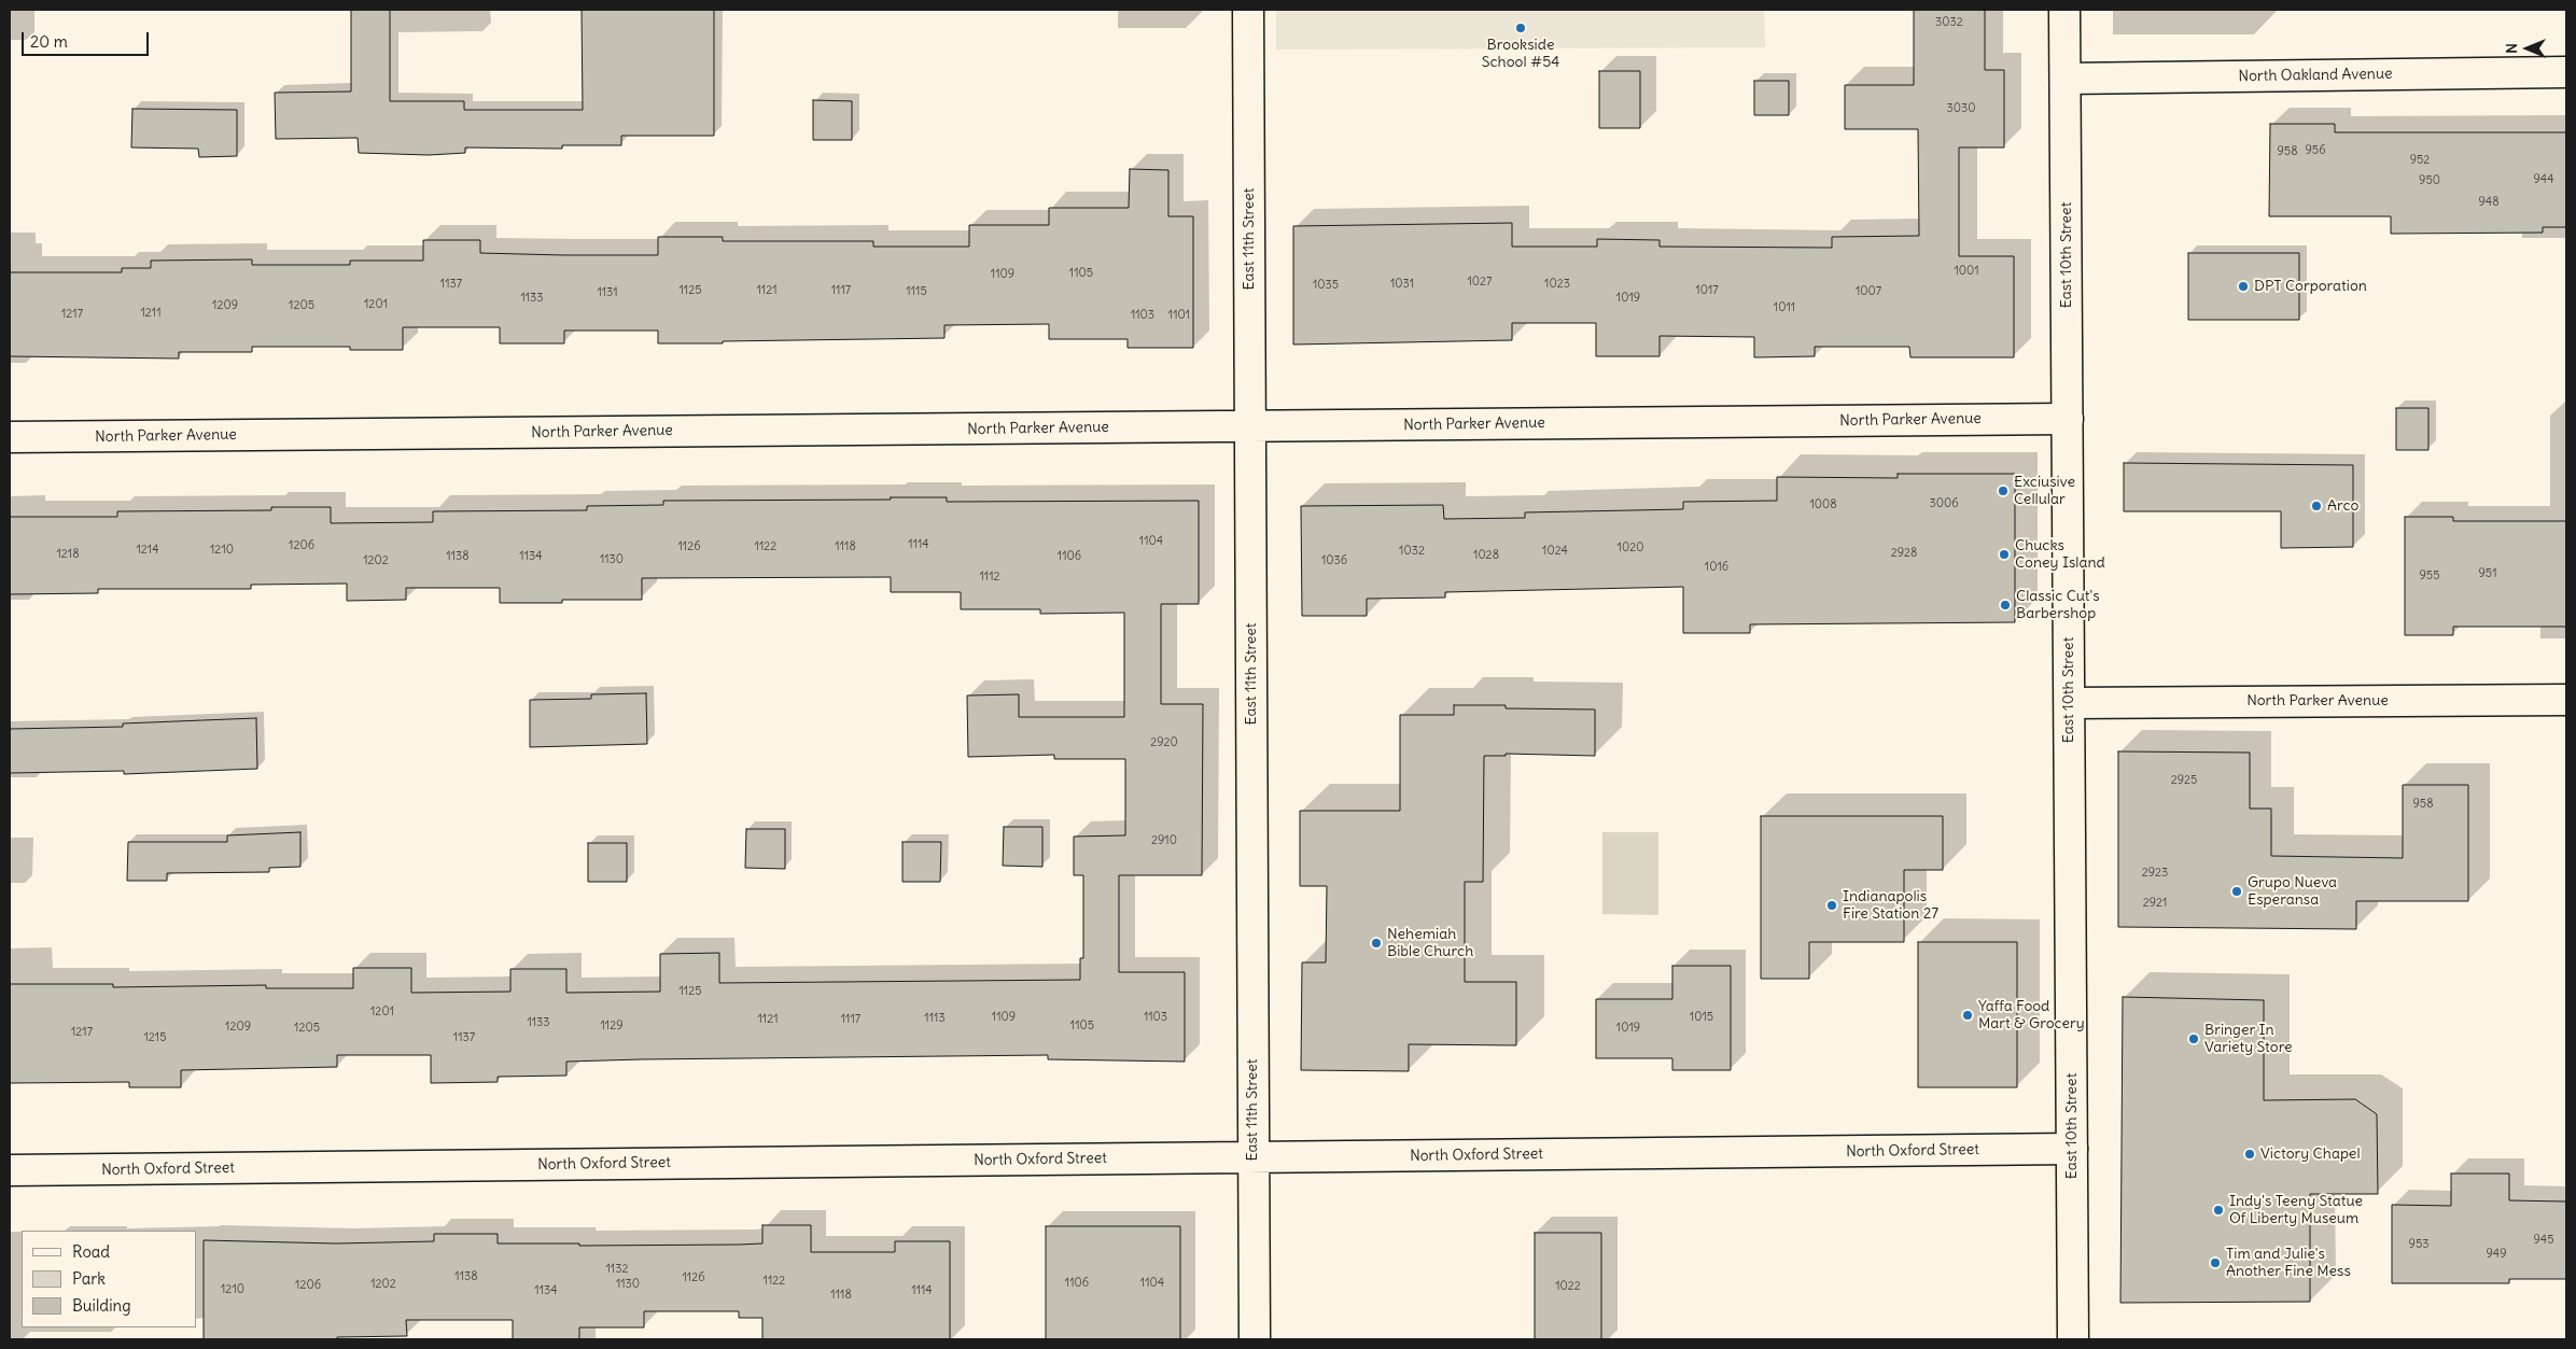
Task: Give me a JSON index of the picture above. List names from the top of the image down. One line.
{"streets":{"street":["North Oakland Avenue","East 11th Street","East 10th Street","North Parker Avenue","North Oxford Street"]},"crossings":[["North Oakland Avenue","East 10th Street"],["East 11th Street","North Parker Avenue"],["East 11th Street","North Oxford Street"],["East 10th Street","North Parker Avenue"],["East 10th Street","North Oxford Street"]],"places":["Brookside School #54","DPT Corporation","Exciusive Cellular","Arco","Chucks Coney Island","Classic Cut's Barbershop","Grupo Nueva Esperansa","Indianapolis Fire Station 27","Nehemiah Bible Church","Yaffa Food Mart & Grocery","Bringer In Variety Store","Victory Chapel","Indy's Teeny Statue Of Liberty Museum","Tim and Julie's Another Fine Mess"],"house_numbers":["3032","3030","956","958","952","944","950","948","1001","1105","1109","1027","1137","1031","1023","1035","1125","1121","1117","1017","1115","1007","1131","1133","1019","1201","1209","1205","1011","1211","1217","1103","1101","3006","1008","1104","1114","1206","1126","1122","1118","1020","1214","1210","1032","1024","2928","1218","1028","1138","1134","1106","1130","1202","1036","1016","951","955","1112","2920","2925","958","2910","2923","2921","1125","1201","1109","1103","1015","1113","1121","1117","1133","1129","1105","1209","1205","1019","1217","1215","1137","945","953","949","1132","1138","1126","1122","1106","1104","1202","1130","1206","1022","1210","1134","1114","1118"],"legend":["Road","Park","Building"],"scale_bar":"20 m","north":"left"}
